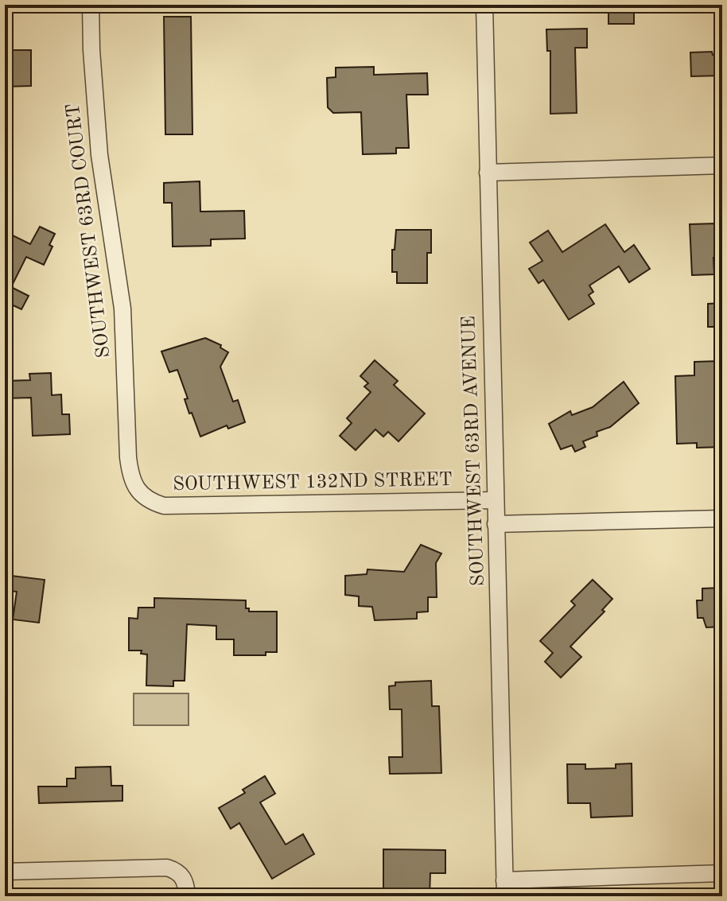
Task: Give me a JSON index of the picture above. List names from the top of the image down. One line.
{"streets":{"street":["SOUTHWEST 63RD COURT","SOUTHWEST 63RD AVENUE","SOUTHWEST 132ND STREET"]},"crossings":[["SOUTHWEST 63RD COURT","SOUTHWEST 132ND STREET"],["SOUTHWEST 63RD AVENUE","SOUTHWEST 132ND STREET"]]}
